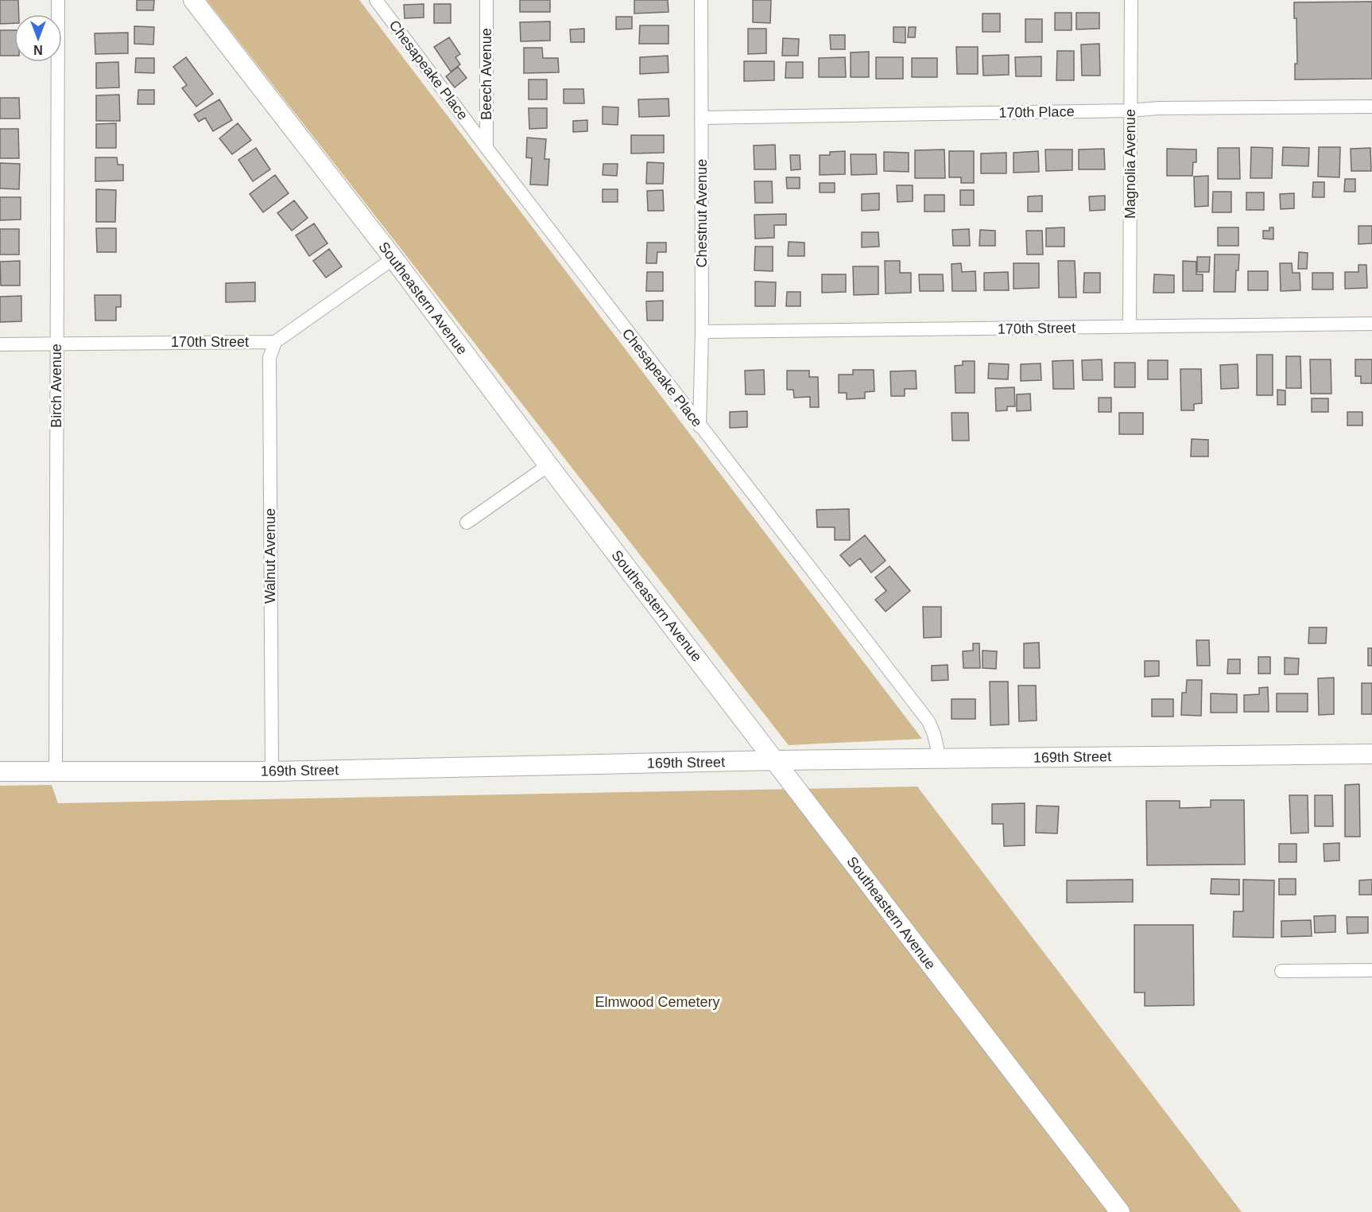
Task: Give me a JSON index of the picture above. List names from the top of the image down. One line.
{"streets":{"street":["Chesapeake Place","Beech Avenue","170th Place","Magnolia Avenue","Chestnut Avenue","Southeastern Avenue","170th Street","Birch Avenue","Walnut Avenue","169th Street"]},"crossings":[["Chesapeake Place","Beech Avenue"],["Chesapeake Place","Chestnut Avenue"],["Chesapeake Place","169th Street"],["170th Place","Magnolia Avenue"],["170th Place","Chestnut Avenue"],["Magnolia Avenue","170th Street"],["Chestnut Avenue","170th Street"],["Southeastern Avenue","169th Street"],["170th Street","Birch Avenue"],["170th Street","Walnut Avenue"],["Birch Avenue","169th Street"],["Walnut Avenue","169th Street"]],"parks":["Elmwood Cemetery"],"north":"bottom"}
